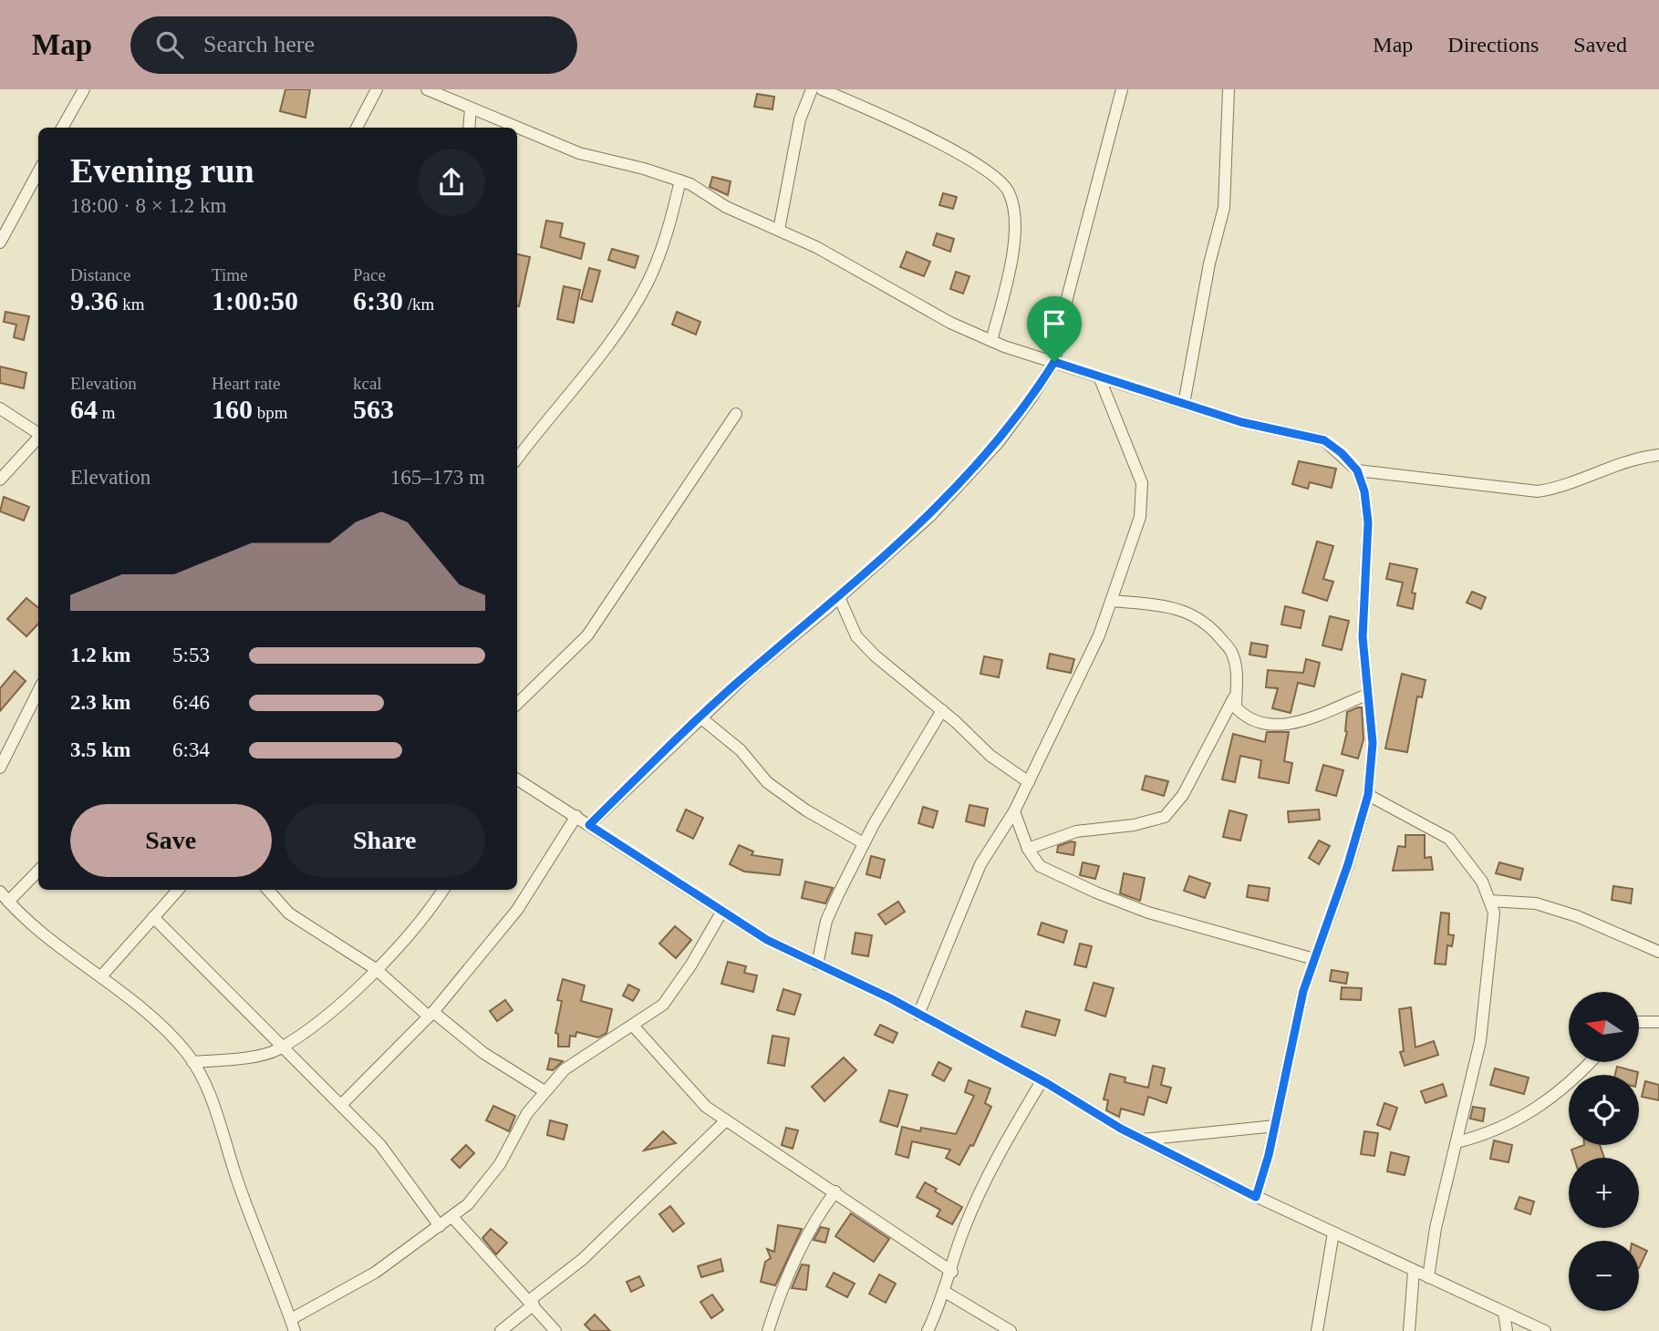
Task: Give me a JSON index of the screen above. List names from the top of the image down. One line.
{"north":"left","page":{"header":"Map","search":"Search here","nav":["Map","Directions","Saved"],"heading":["Evening run","18:00 · 8 × 1.2 km"],"stats":[["Distance","9.36 km"],["Time","1:00:50"],["Pace","6:30 /km"],["Elevation","64 m"],["Heart rate","160 bpm"],["kcal","563"]],"chart":["Elevation","165–173 m"],"list":[{"name":"1.2 km","note":"5:53"},{"name":"2.3 km","note":"6:46"},{"name":"3.5 km","note":"6:34"}],"buttons":["Save","Share"],"map_buttons":["+","−"]}}
